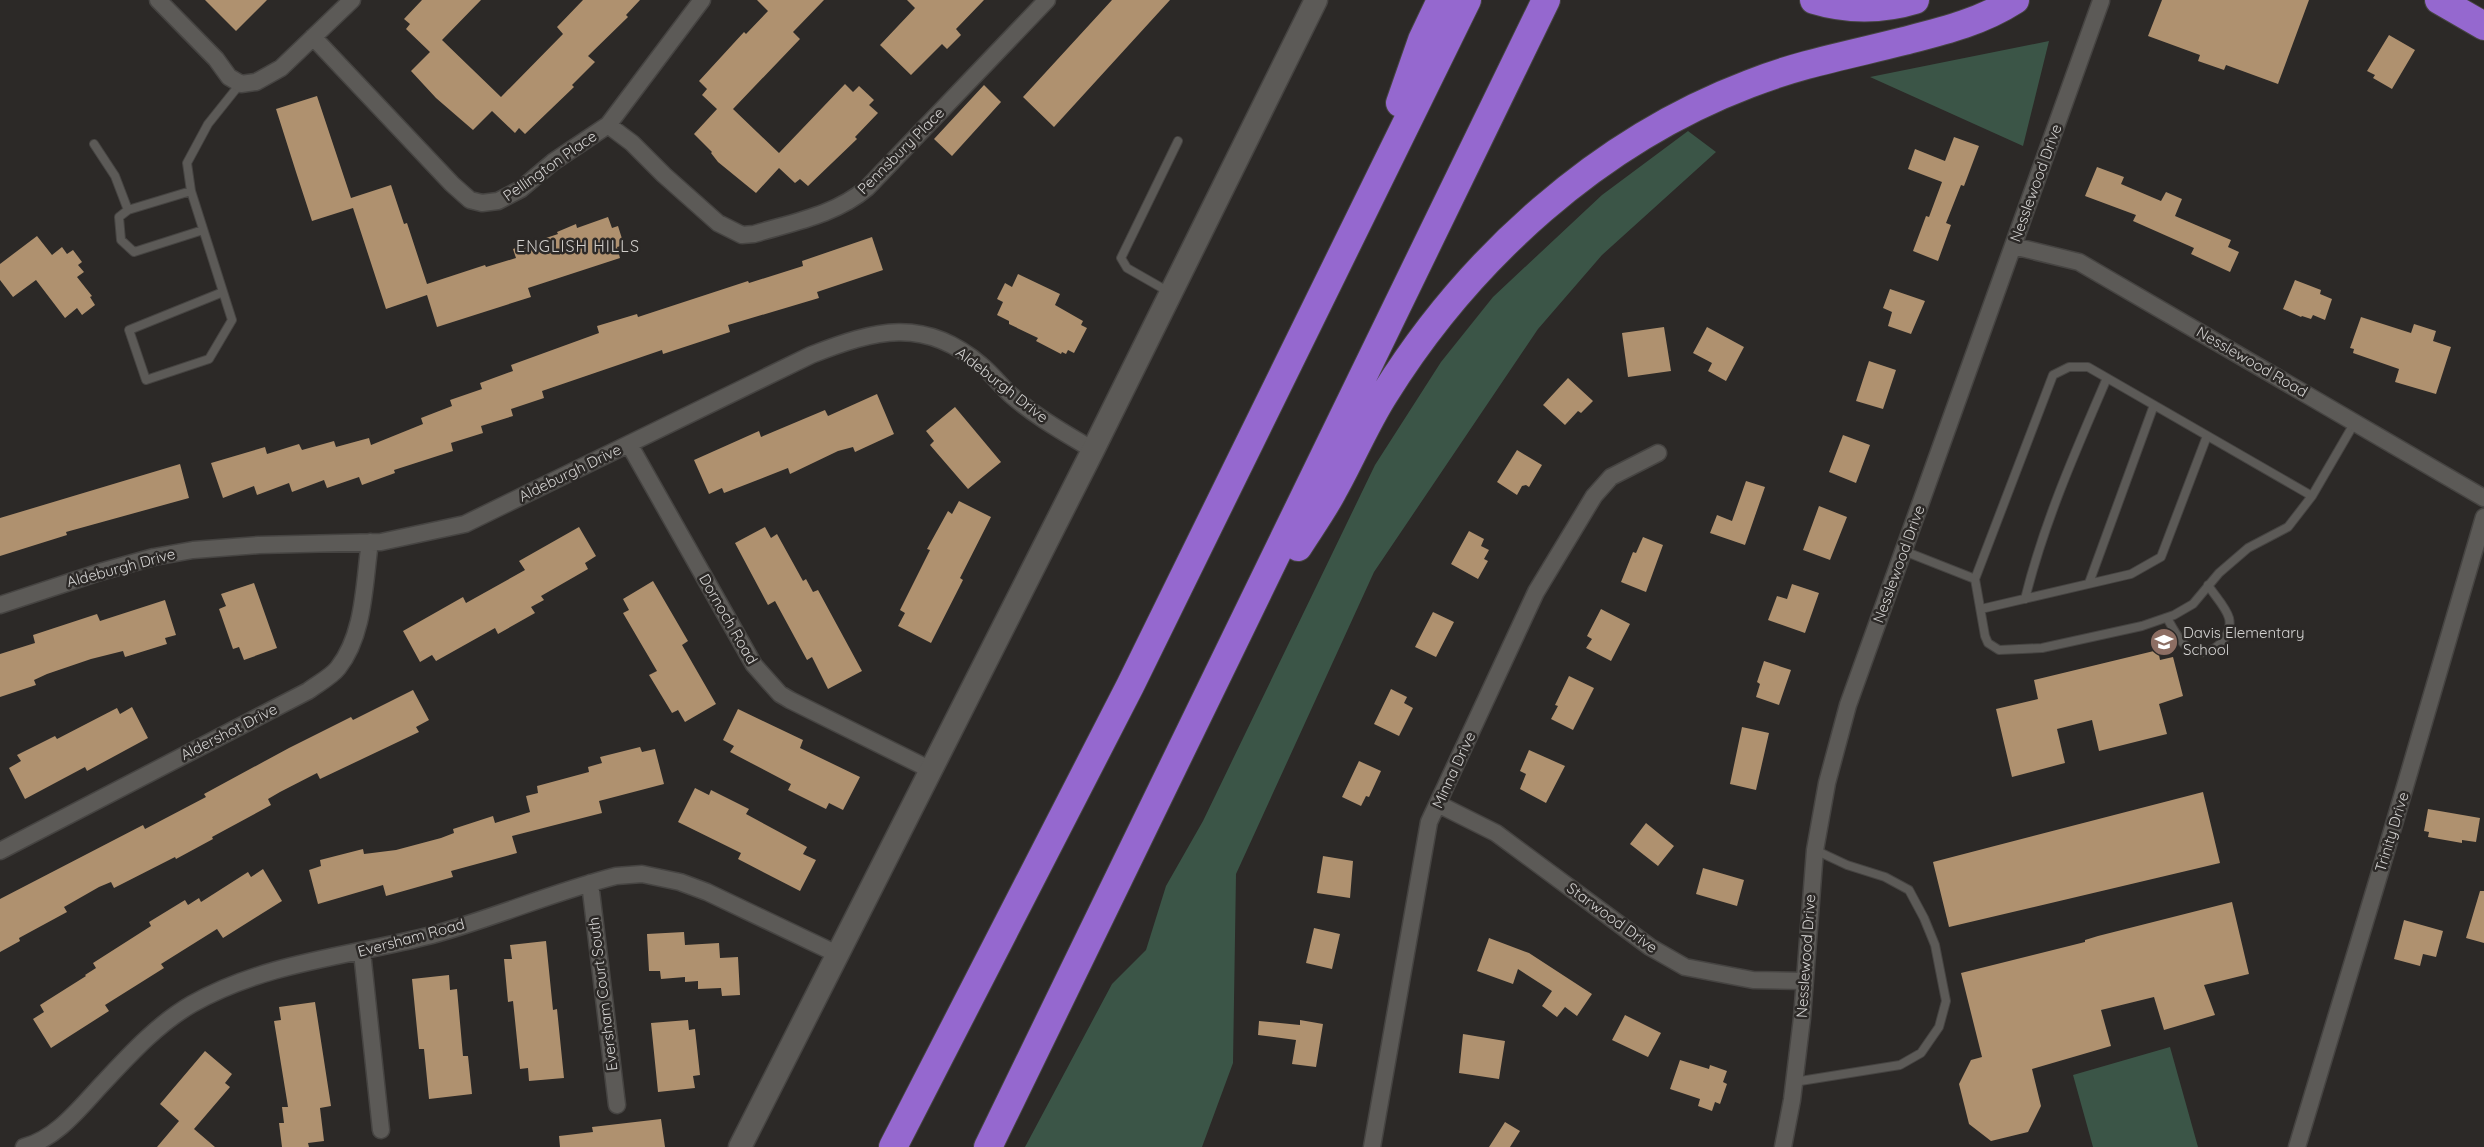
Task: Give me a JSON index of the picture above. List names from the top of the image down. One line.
{"streets":{"street":["Pennsbury Place","Pellington Place","Nesslewood Drive","Nesslewood Road","Aldeburgh Drive","Dornoch Road","Aldershot Drive","Minna Drive","Trinity Drive","Starwood Drive","Eversham Road","Eversham Court South"]},"crossings":[["Pennsbury Place","Pellington Place"],["Nesslewood Drive","Nesslewood Road"],["Nesslewood Drive","Starwood Drive"],["Aldeburgh Drive","Dornoch Road"],["Aldeburgh Drive","Aldershot Drive"],["Minna Drive","Starwood Drive"],["Eversham Road","Eversham Court South"]],"districts":["ENGLISH HILLS"],"places":{"school or university":["Davis Elementary School"]}}
